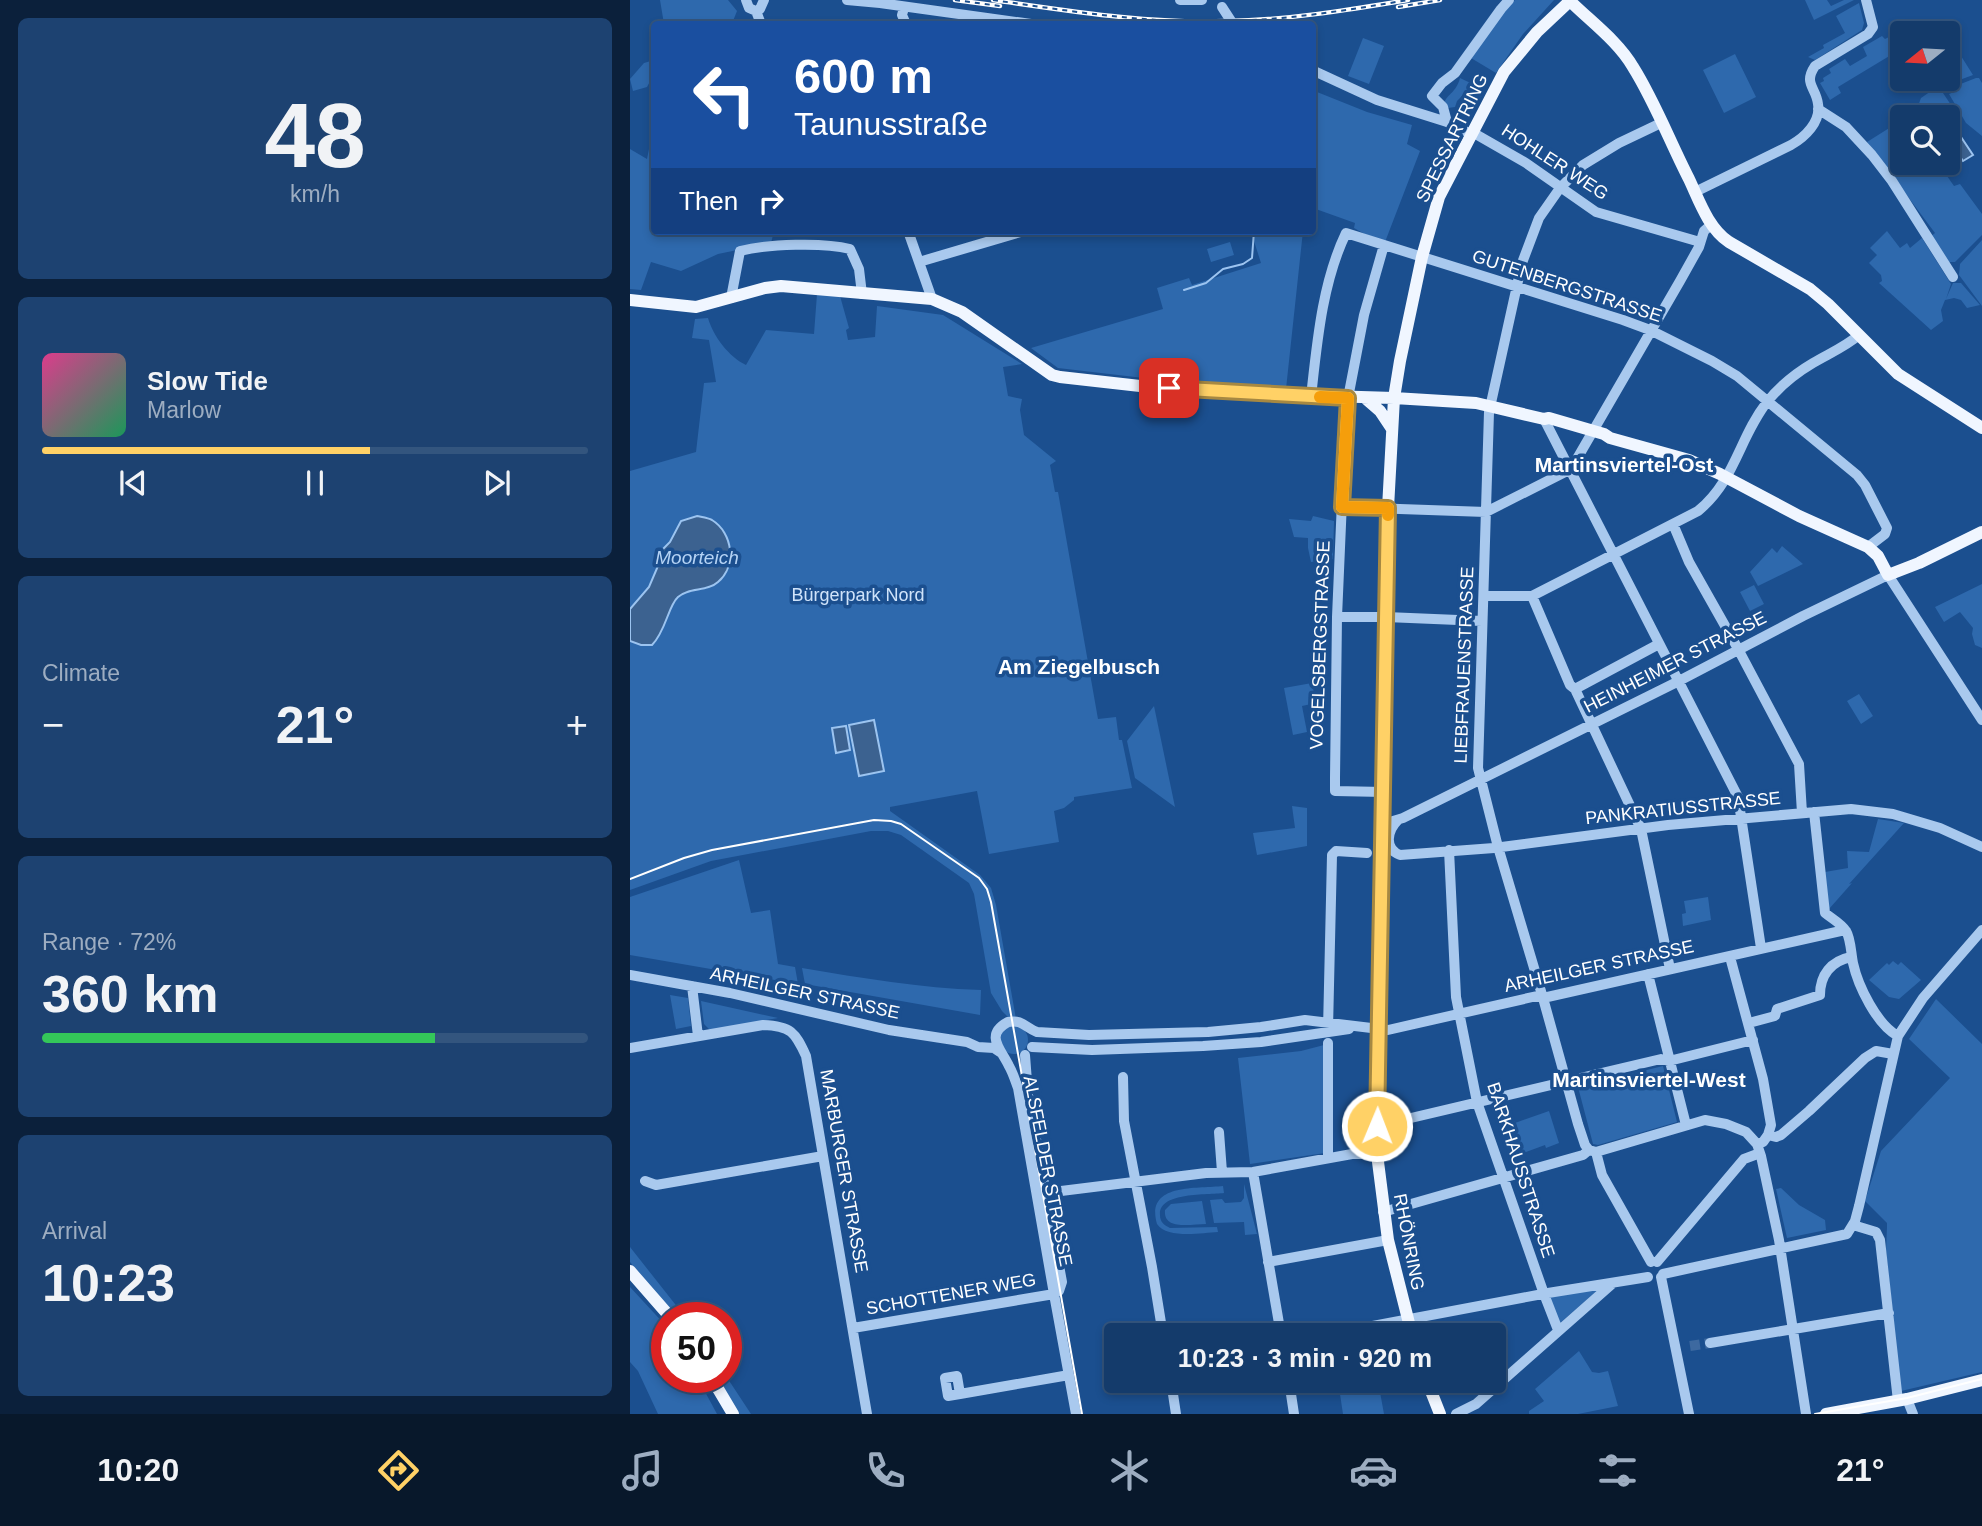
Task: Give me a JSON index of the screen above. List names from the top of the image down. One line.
{"streets":{"main road":["SPESSARTRING","HEINHEIMER STRASSE","RHÖNRING"],"street":["HOHLER WEG","GUTENBERGSTRASSE","VOGELSBERGSTRASSE","LIEBFRAUENSTRASSE","PANKRATIUSSTRASSE","ARHEILGER STRASSE","BARKHAUSSTRASSE","MARBURGER STRASSE","ALSFELDER STRASSE","SCHOTTENER WEG"]},"crossings":[["SPESSARTRING","HOHLER WEG"],["SPESSARTRING","GUTENBERGSTRASSE"],["SPESSARTRING","RHÖNRING"],["HOHLER WEG","LIEBFRAUENSTRASSE"],["GUTENBERGSTRASSE","VOGELSBERGSTRASSE"],["GUTENBERGSTRASSE","LIEBFRAUENSTRASSE"],["VOGELSBERGSTRASSE","RHÖNRING"],["HEINHEIMER STRASSE","LIEBFRAUENSTRASSE"],["HEINHEIMER STRASSE","RHÖNRING"],["LIEBFRAUENSTRASSE","PANKRATIUSSTRASSE"],["LIEBFRAUENSTRASSE","ARHEILGER STRASSE"],["PANKRATIUSSTRASSE","BARKHAUSSTRASSE"],["ARHEILGER STRASSE","BARKHAUSSTRASSE"],["ARHEILGER STRASSE","ALSFELDER STRASSE"],["ARHEILGER STRASSE","RHÖNRING"],["MARBURGER STRASSE","SCHOTTENER WEG"],["ALSFELDER STRASSE","SCHOTTENER WEG"]],"districts":["Martinsviertel-Ost","Am Ziegelbusch","Martinsviertel-West"],"water":["Moorteich"],"parks":["Bürgerpark Nord"],"north":"left","page":{"tile":[["48","km/h"],"Climate",["Range · 72%","360 km"],["Arrival","10:23"]],"turn":["600 m","Taunusstraße"],"then":"Then","song":["Slow Tide","Marlow"],"heat":["−","21°","+"],"limit":"50","trip":"10:23 · 3 min · 920 m","tabs":["10:20","21°"]}}
